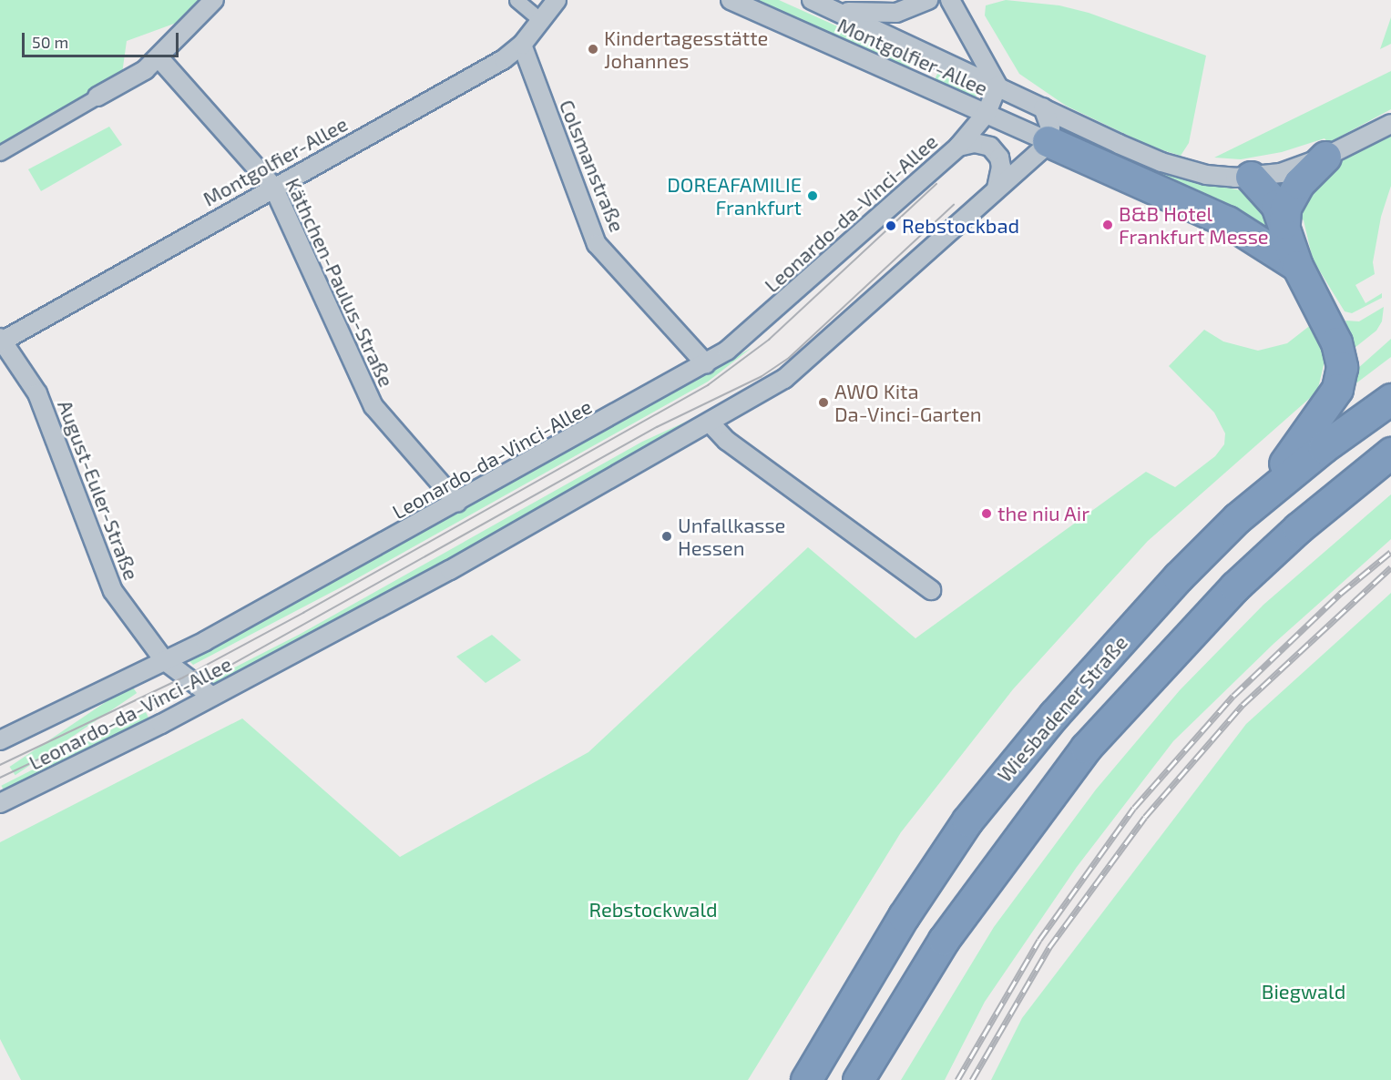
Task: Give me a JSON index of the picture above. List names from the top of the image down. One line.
{"streets":{"highway":["Wiesbadener Straße"],"street":["Montgolfier-Allee","Colsmanstraße","Leonardo-da-Vinci-Allee","Käthchen-Paulus-Straße","August-Euler-Straße"]},"crossings":[["Montgolfier-Allee","Colsmanstraße"],["Montgolfier-Allee","Leonardo-da-Vinci-Allee"],["Montgolfier-Allee","Käthchen-Paulus-Straße"],["Montgolfier-Allee","August-Euler-Straße"],["Colsmanstraße","Leonardo-da-Vinci-Allee"],["Leonardo-da-Vinci-Allee","Käthchen-Paulus-Straße"],["Leonardo-da-Vinci-Allee","August-Euler-Straße"]],"parks":["Rebstockwald","Biegwald"],"places":["Kindertagesstätte Johannes","DOREAFAMILIE Frankfurt","B&B Hotel Frankfurt Messe","Rebstockbad","AWO Kita Da-Vinci-Garten","the niu Air","Unfallkasse Hessen"],"scale_bar":"50 m"}
